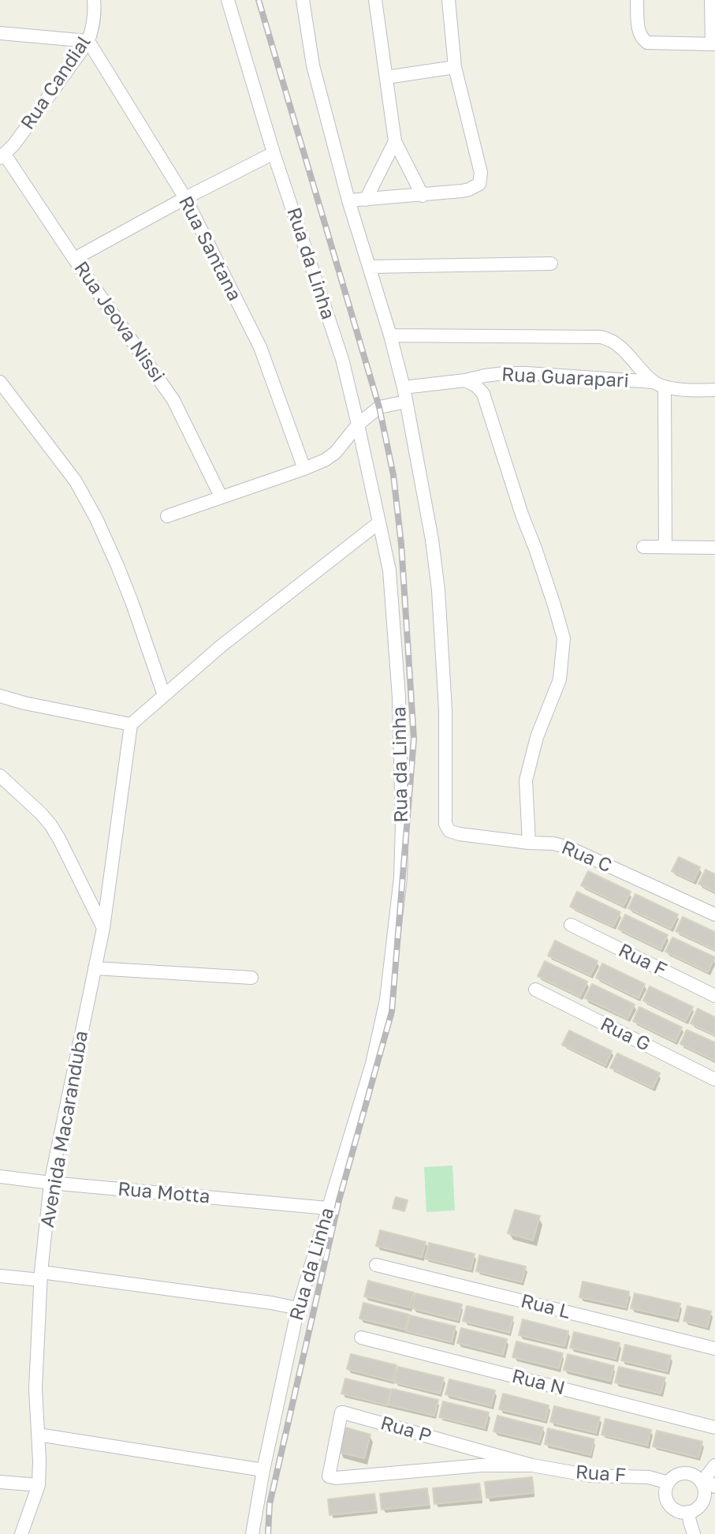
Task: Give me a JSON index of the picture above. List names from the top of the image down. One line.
{"streets":{"street":["Rua Candial","Rua Santana","Rua da Linha","Rua Jeova Nissi","Rua Guarapari","Rua C","Rua F","Rua G","Avenida Macaranduba","Rua Motta","Rua L","Rua N","Rua P"]},"crossings":[["Rua Candial","Rua Santana"],["Rua Candial","Rua Jeova Nissi"],["Rua da Linha","Rua Motta"],["Rua F","Rua P"],["Avenida Macaranduba","Rua Motta"]]}
